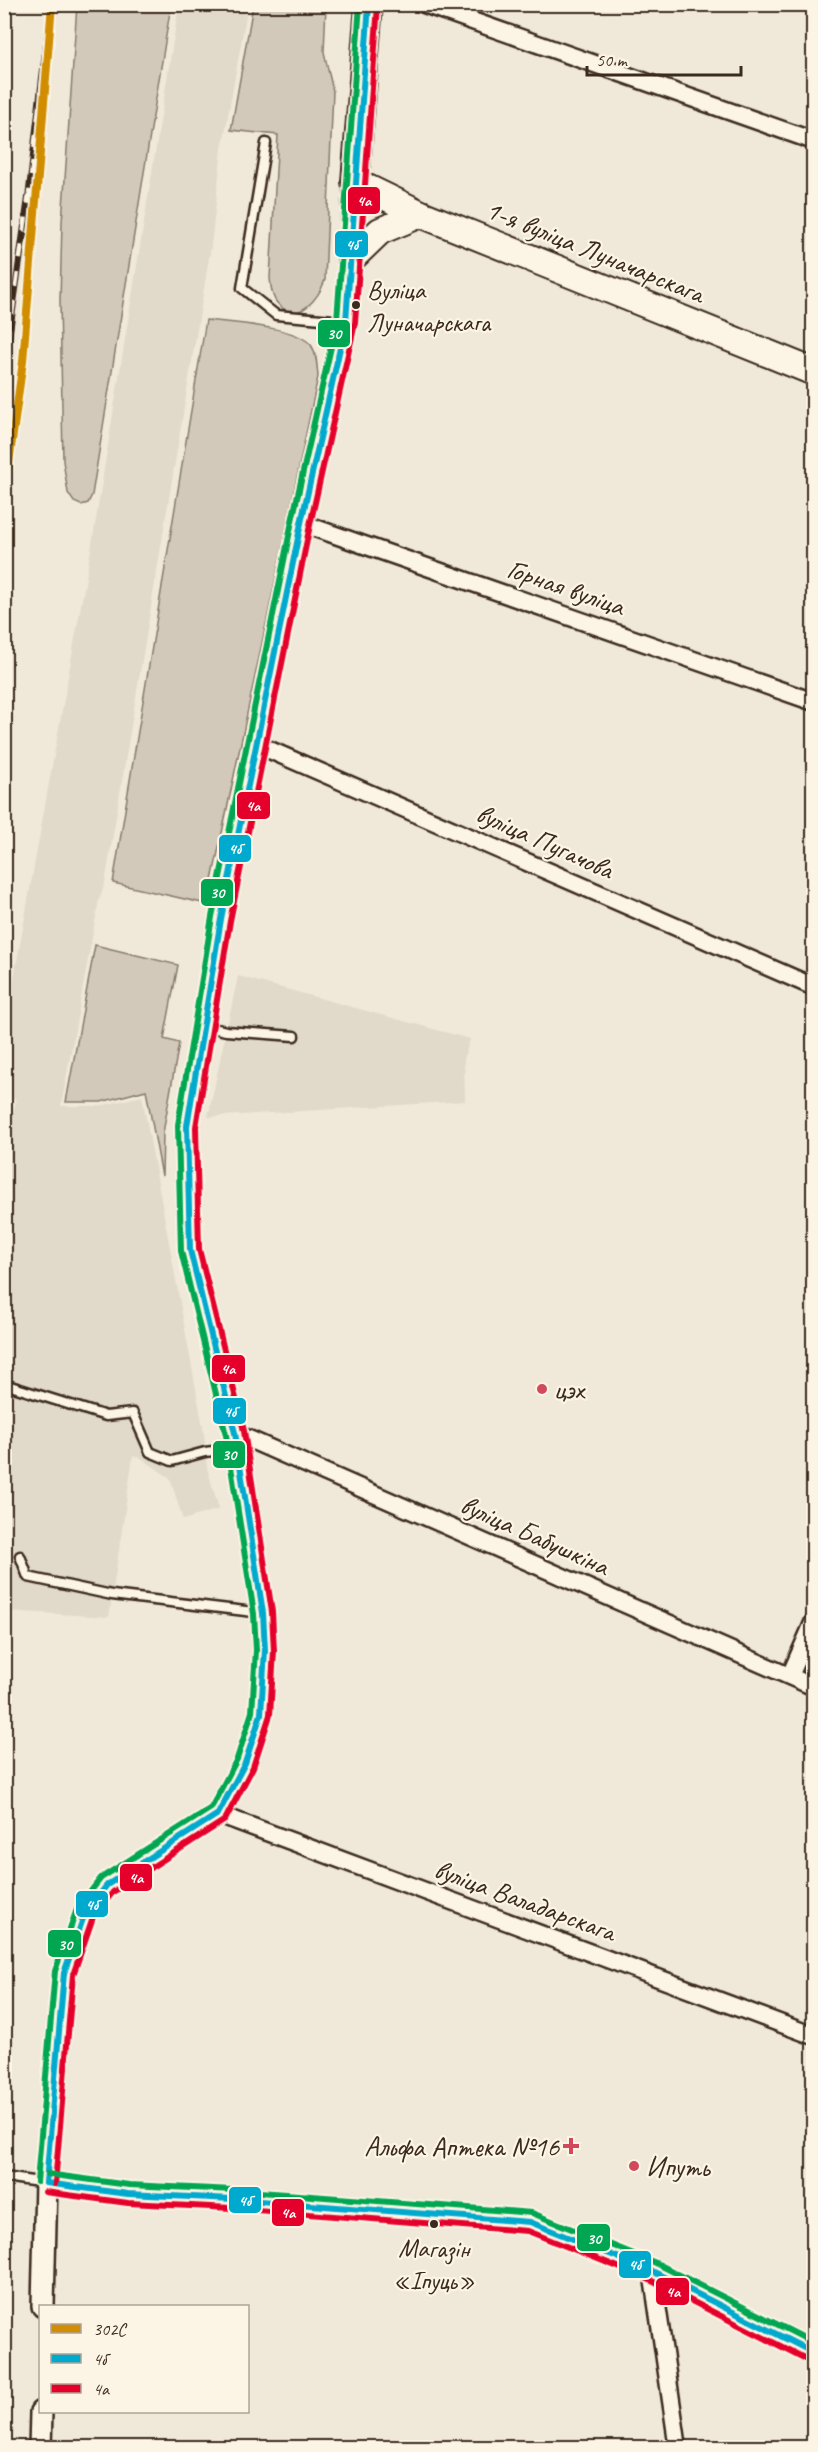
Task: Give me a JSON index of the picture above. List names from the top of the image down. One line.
{"streets":{"main road":["1-я вуліца Луначарскага"],"street":["Горная вуліца","вуліца Пугачова","вуліца Бабушкіна","вуліца Валадарскага"]},"places":{"other":["Вуліца Луначарскага","цэх","Ипуть","Магазін «Іпуць»"],"health":["Альфа Аптека №16"]},"lines":["transit line 302С","transit line 4б","transit line 30","transit line 4а"],"legend":["302С","4б","4а"],"scale_bar":"50 m"}
